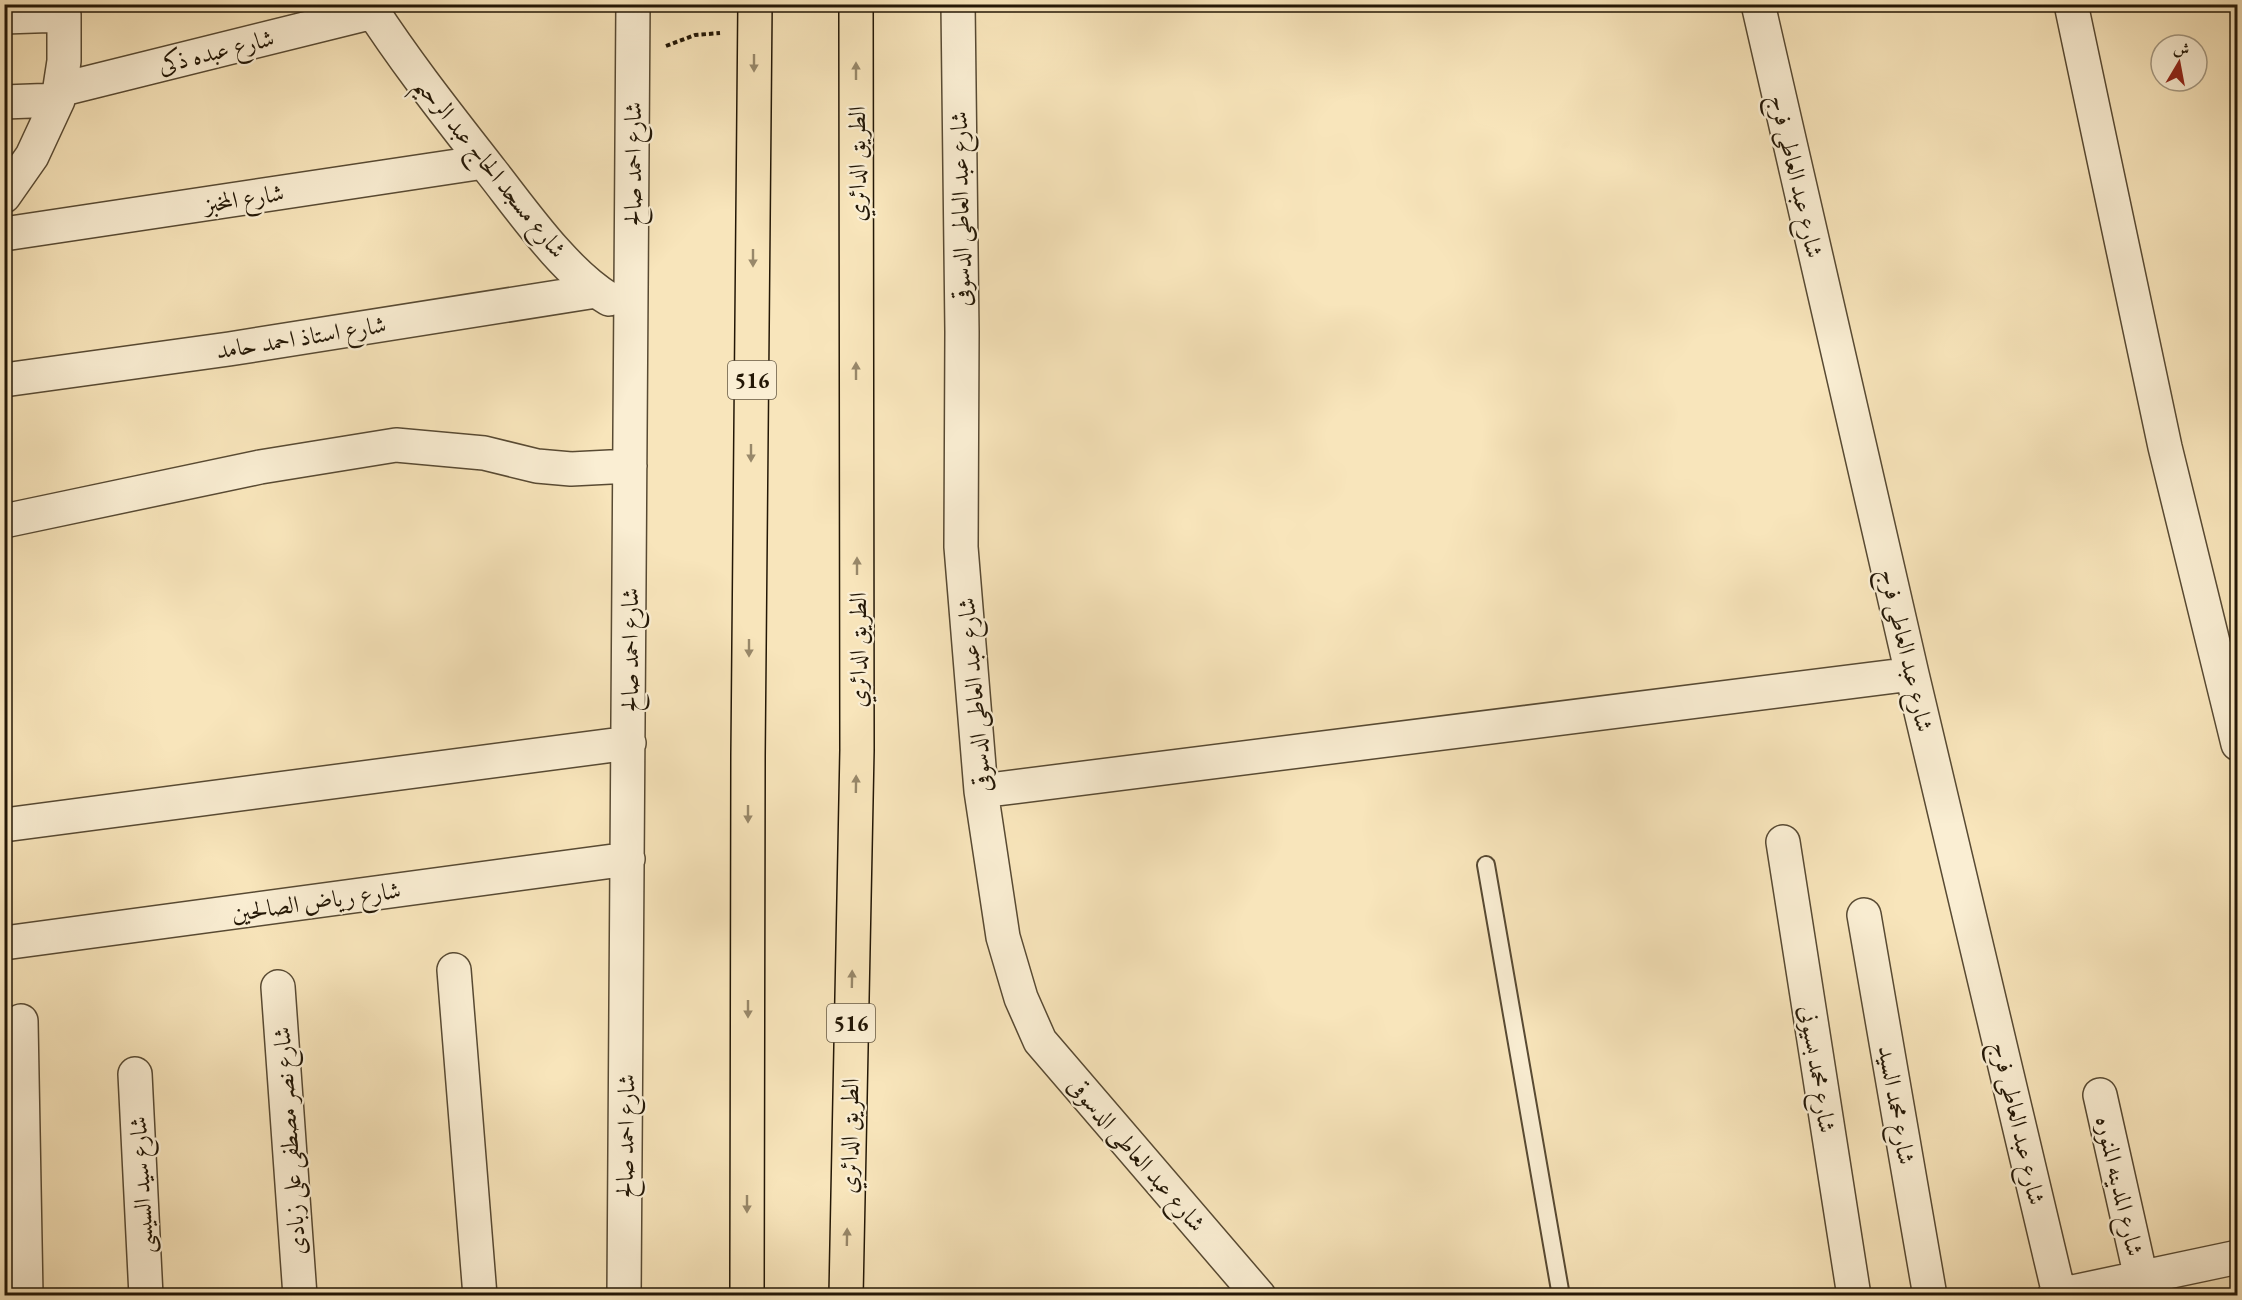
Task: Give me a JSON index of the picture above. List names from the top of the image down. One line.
{"streets":{"highway":["الطريق الدائري","516"],"street":["شارع عبده ذكى","شارع احمد صالح","شارع مسجد الحاج عبد الرحيم","شارع عبد العاطى فرج","شارع المخبز","شارع عبد العاطى الدسوقى","شارع استاذ احمد حامد","شارع رياض الصالحين","شارع محمد بسيونى","شارع محمد السيد","شارع نصر مصطفى على زبادى","شارع سيد السيسى","شارع المدينه المنوره"]},"crossings":[["شارع عبده ذكى","شارع مسجد الحاج عبد الرحيم"],["شارع احمد صالح","شارع مسجد الحاج عبد الرحيم"],["شارع احمد صالح","شارع رياض الصالحين"],["شارع مسجد الحاج عبد الرحيم","شارع المخبز"],["شارع مسجد الحاج عبد الرحيم","شارع استاذ احمد حامد"]],"north":"top"}
